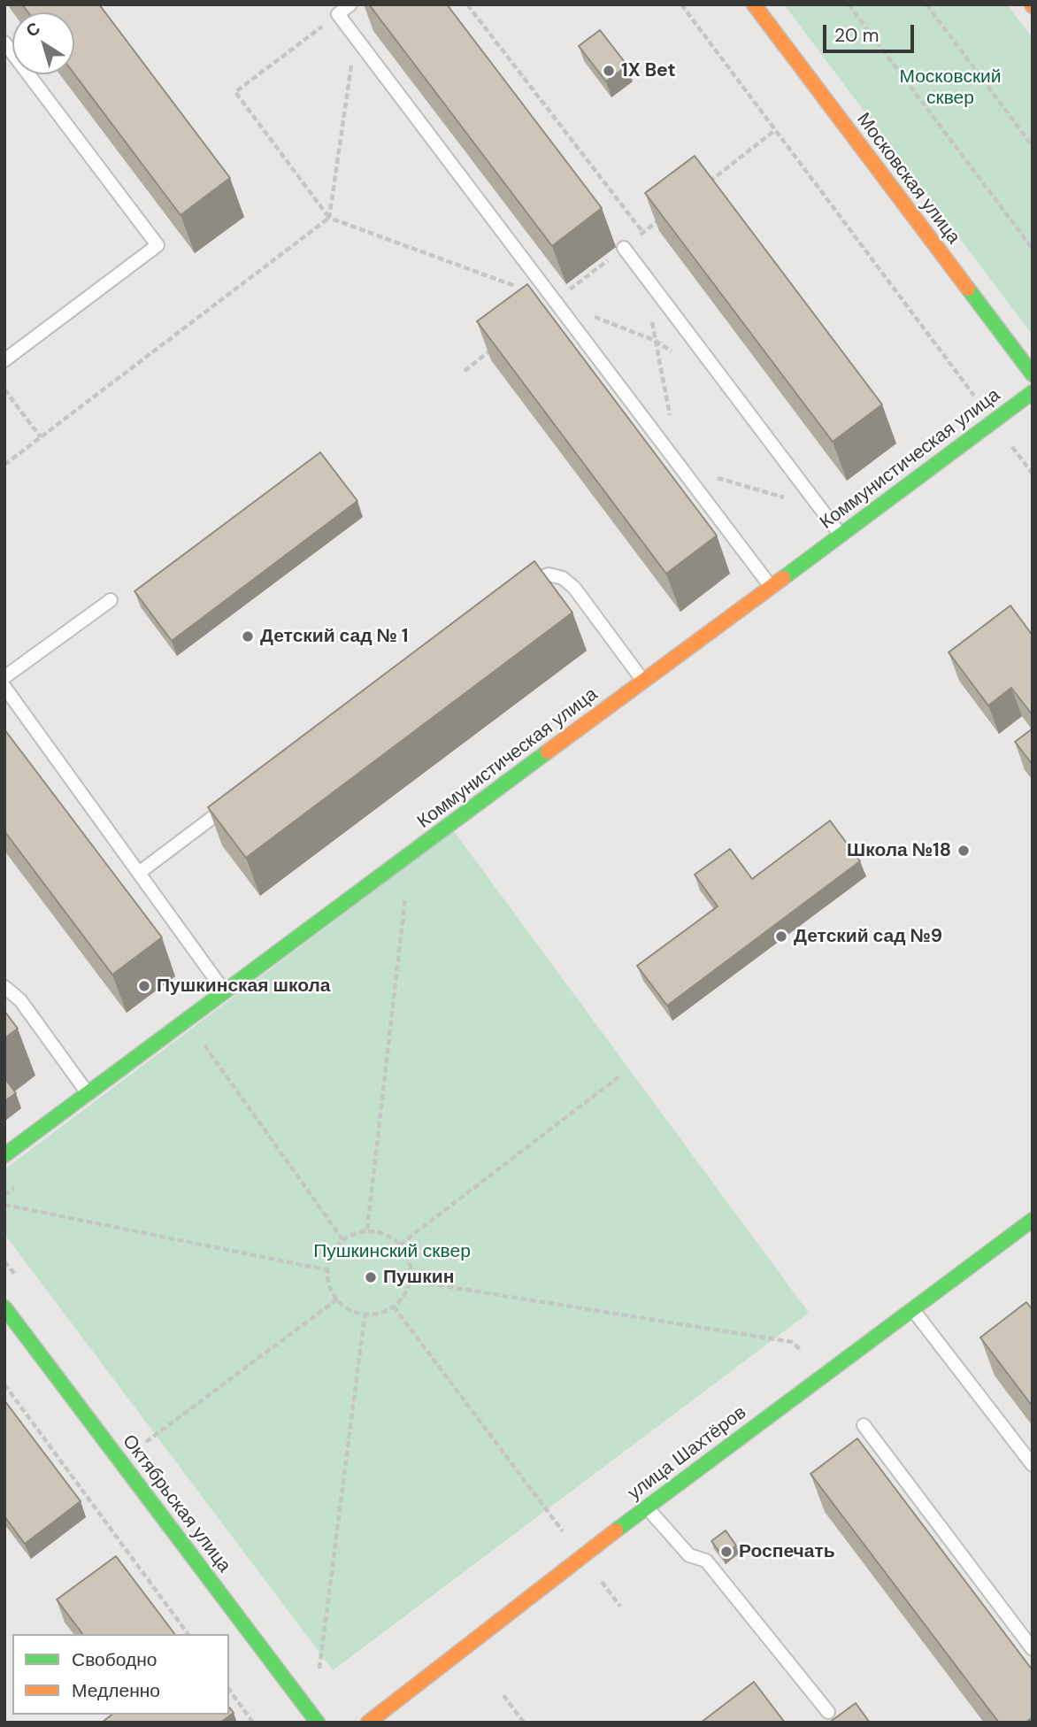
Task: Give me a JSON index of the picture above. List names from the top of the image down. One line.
{"streets":{"street":["Московская улица","Коммунистическая улица","улица Шахтёров","Октябрьская улица"]},"parks":["Московский сквер","Пушкинский сквер"],"places":["1X Bet","Детский сад № 1","Школа №18","Детский сад №9","Пушкинская школа","Пушкин","Роспечать"],"legend":["Свободно","Медленно"],"scale_bar":"20 m","north":"top left"}
